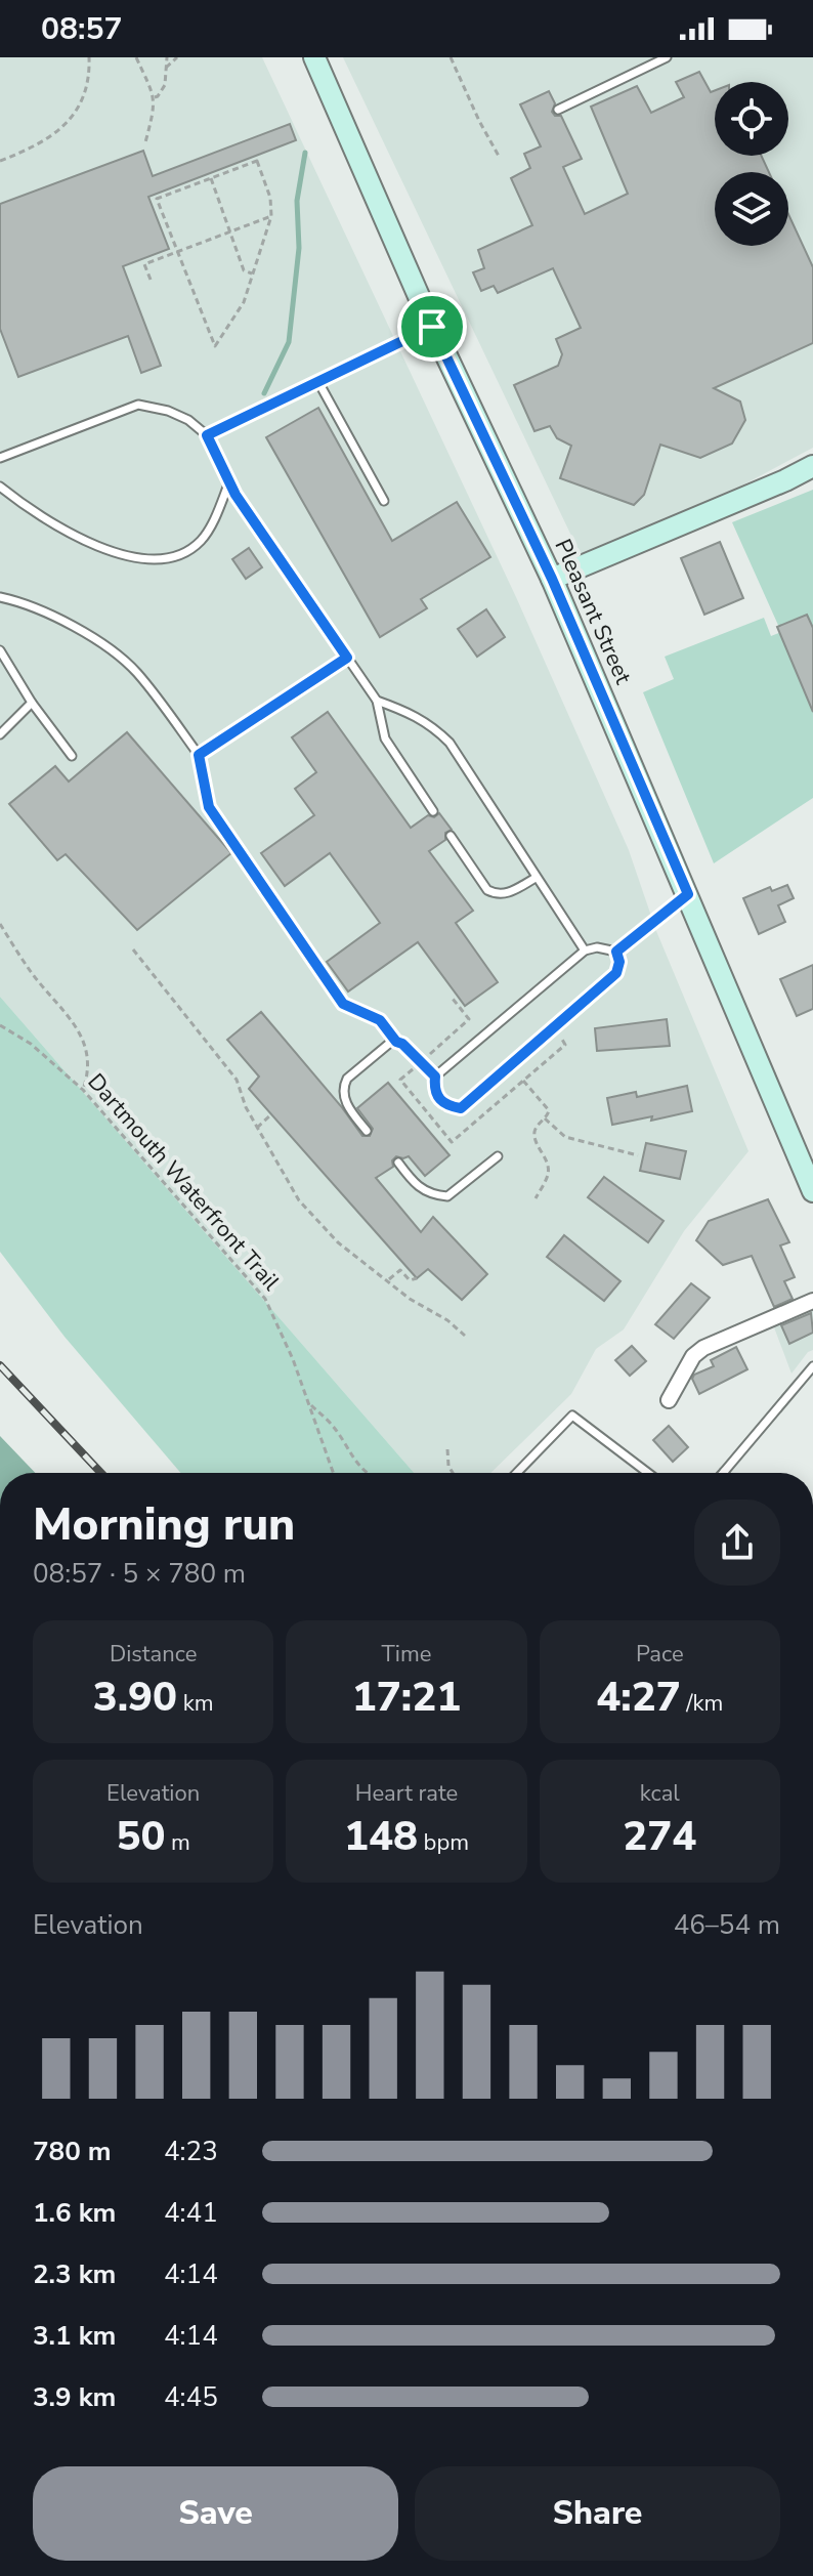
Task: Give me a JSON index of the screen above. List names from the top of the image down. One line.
{"streets":{"main road":["Pleasant Street"],"path":["Dartmouth Waterfront Trail"]},"page":{"status":"08:57","heading":["Morning run","08:57 · 5 × 780 m"],"stats":[["Distance","3.90 km"],["Time","17:21"],["Pace","4:27 /km"],["Elevation","50 m"],["Heart rate","148 bpm"],["kcal","274"]],"chart":["Elevation","46–54 m"],"list":[{"name":"780 m","note":"4:23"},{"name":"1.6 km","note":"4:41"},{"name":"2.3 km","note":"4:14"},{"name":"3.1 km","note":"4:14"},{"name":"3.9 km","note":"4:45"}],"buttons":["Save","Share"]}}
